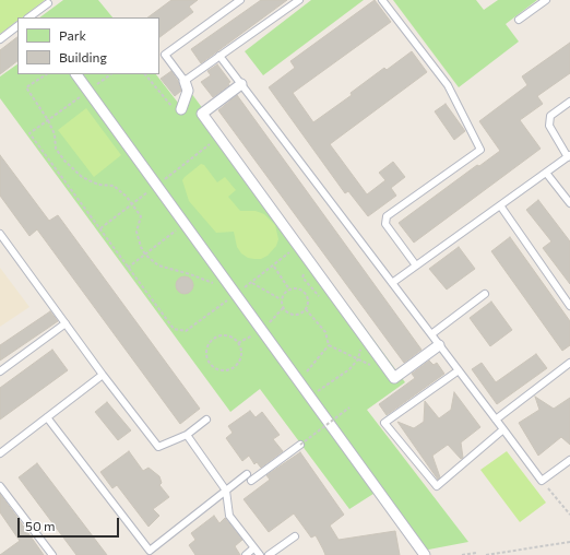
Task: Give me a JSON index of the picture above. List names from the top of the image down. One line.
{"legend":["Park","Building"],"scale_bar":"50 m"}
